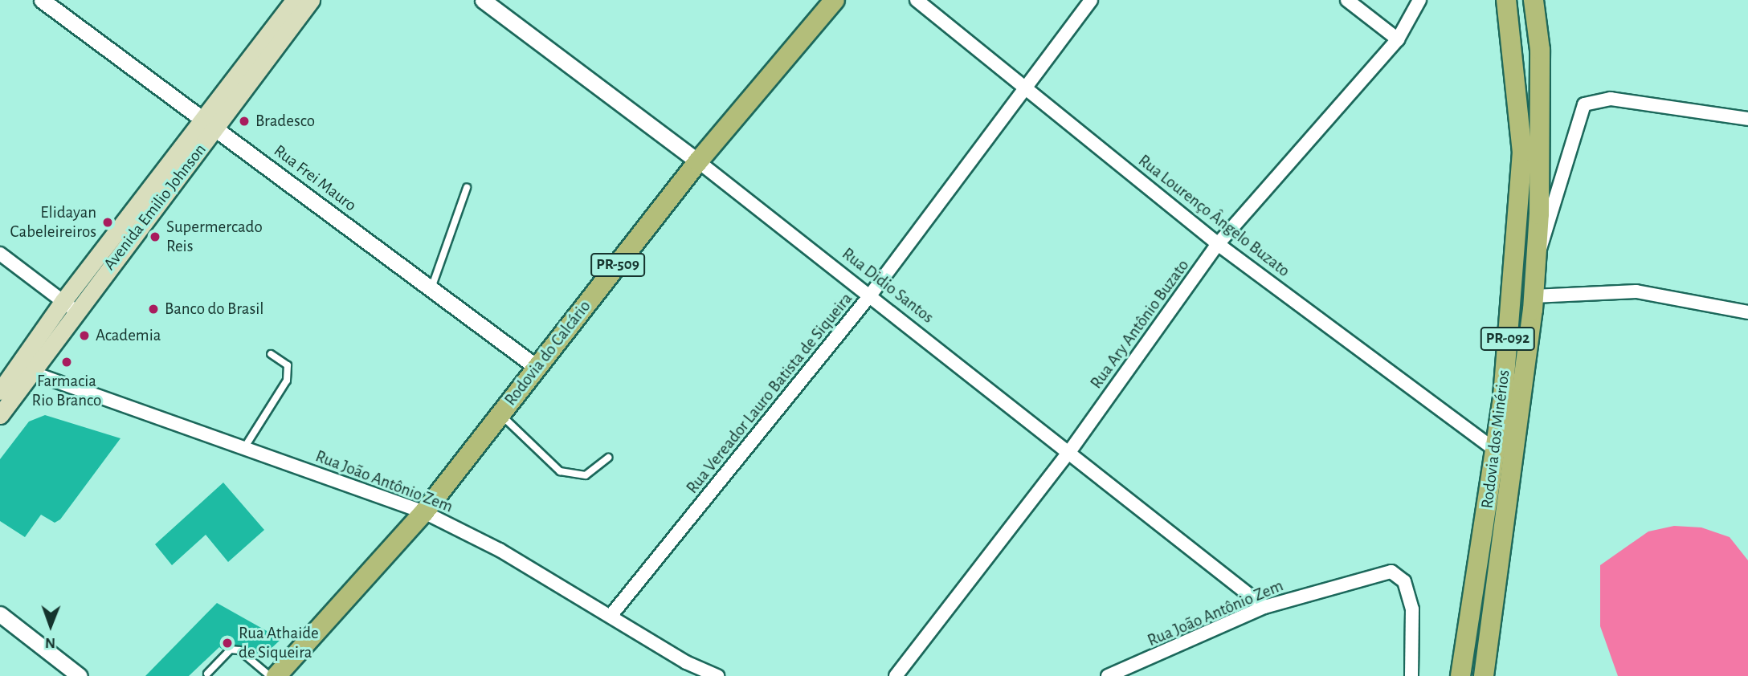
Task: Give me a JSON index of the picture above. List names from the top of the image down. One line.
{"streets":{"main road":["Avenida Emilio Johnson","PR-509","PR-092","Rodovia do Calcário","Rodovia dos Minérios"],"street":["Rua Frei Mauro","Rua Lourenço Ângelo Buzato","Rua Didio Santos","Rua Ary Antônio Buzato","Rua Vereador Lauro Batista de Siqueira","Rua João Antônio Zem"]},"crossings":[["Rua Frei Mauro","Avenida Emilio Johnson"],["Rua Frei Mauro","Rodovia do Calcário"],["Avenida Emilio Johnson","Rua João Antônio Zem"],["Rua Lourenço Ângelo Buzato","Rua Ary Antônio Buzato"],["Rua Lourenço Ângelo Buzato","Rua Vereador Lauro Batista de Siqueira"],["Rua Lourenço Ângelo Buzato","Rodovia dos Minérios"],["Rua Didio Santos","Rua Ary Antônio Buzato"],["Rua Didio Santos","Rodovia do Calcário"],["Rua Didio Santos","Rua Vereador Lauro Batista de Siqueira"],["Rua Didio Santos","Rua João Antônio Zem"],["Rodovia do Calcário","Rua João Antônio Zem"],["Rua Vereador Lauro Batista de Siqueira","Rua João Antônio Zem"]],"places":["Bradesco","Elidayan Cabeleireiros","Supermercado Reis","Banco do Brasil","Academia","Farmacia Rio Branco","Rua Athaide de Siqueira"],"north":"bottom"}
